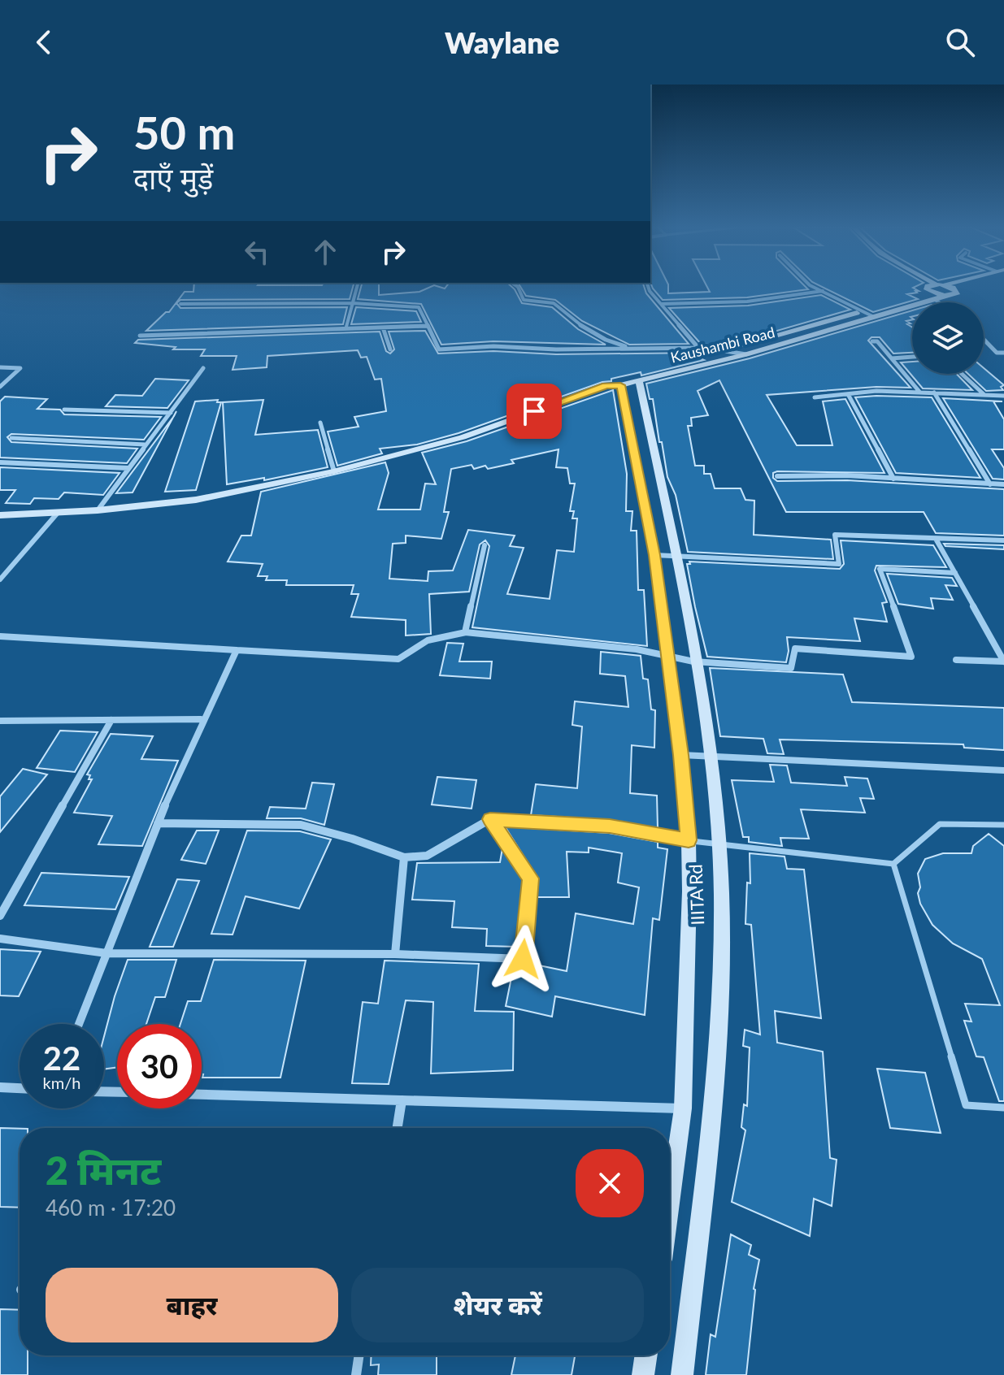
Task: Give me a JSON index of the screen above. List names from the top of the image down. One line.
{"streets":{"main road":["Kaushambi Road","IIITA Rd"]},"crossings":[["Kaushambi Road","IIITA Rd"]],"page":{"header":"Waylane","turn":["50 m","दाएँ मुड़ें"],"speed":"22 km/h","limit":"30","heading":["2 मिनट","460 m · 17:20"],"buttons":["बाहर","शेयर करें"]}}
